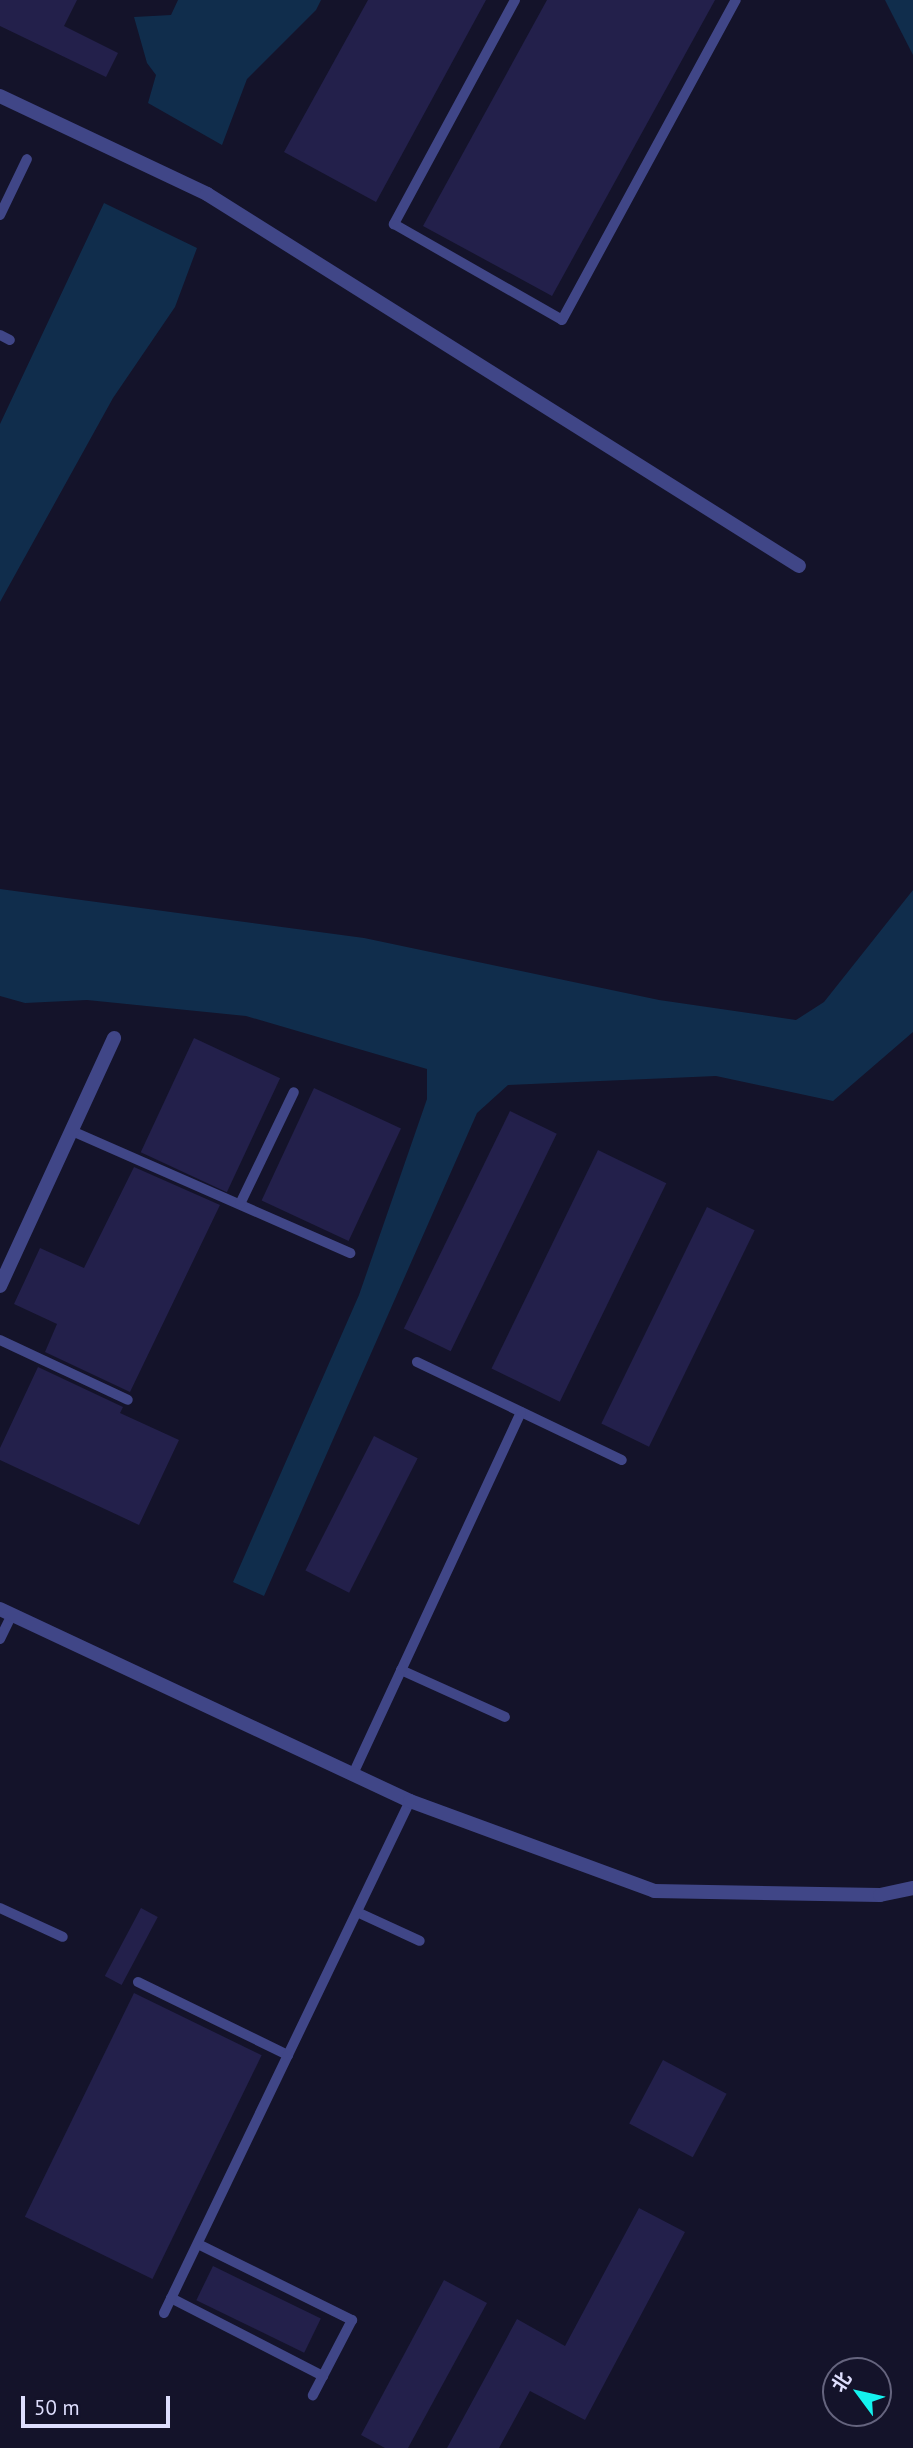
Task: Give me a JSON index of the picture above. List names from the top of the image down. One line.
{"scale_bar":"50 m","north":"top left"}
